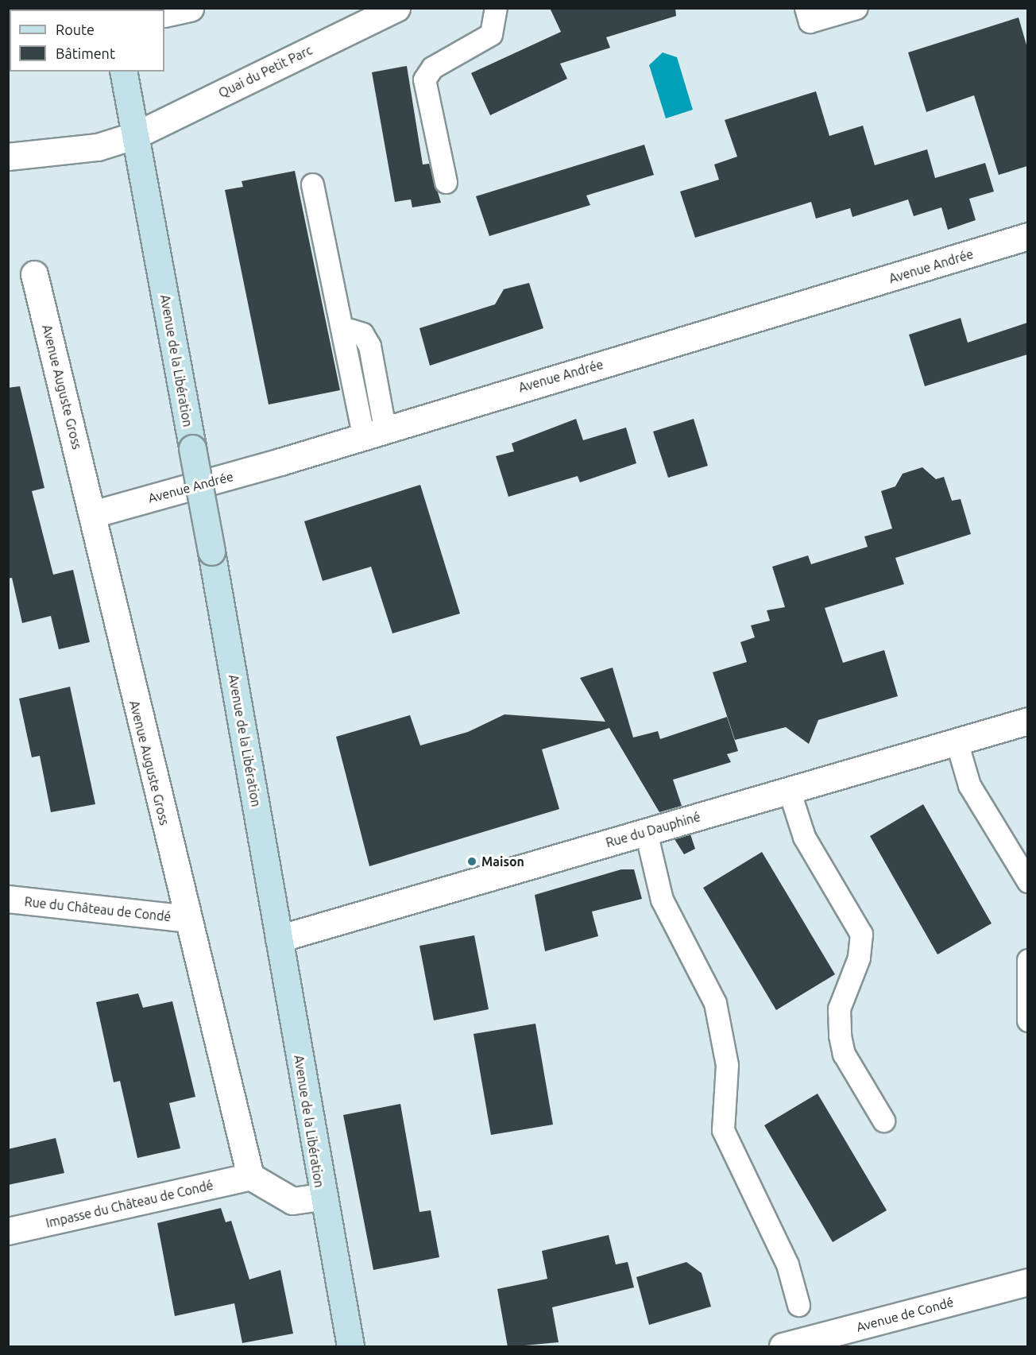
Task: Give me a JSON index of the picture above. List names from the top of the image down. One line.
{"streets":{"main road":["Avenue de la Libération"],"street":["Quai du Petit Parc","Avenue Andrée","Avenue Auguste Gross","Rue du Dauphiné","Rue du Château de Condé","Impasse du Château de Condé","Avenue de Condé"]},"crossings":[["Quai du Petit Parc","Avenue de la Libération"],["Avenue Andrée","Avenue Auguste Gross"],["Avenue de la Libération","Rue du Dauphiné"],["Avenue Auguste Gross","Rue du Château de Condé"],["Avenue Auguste Gross","Impasse du Château de Condé"]],"places":["Maison"],"legend":["Route","Bâtiment"]}
